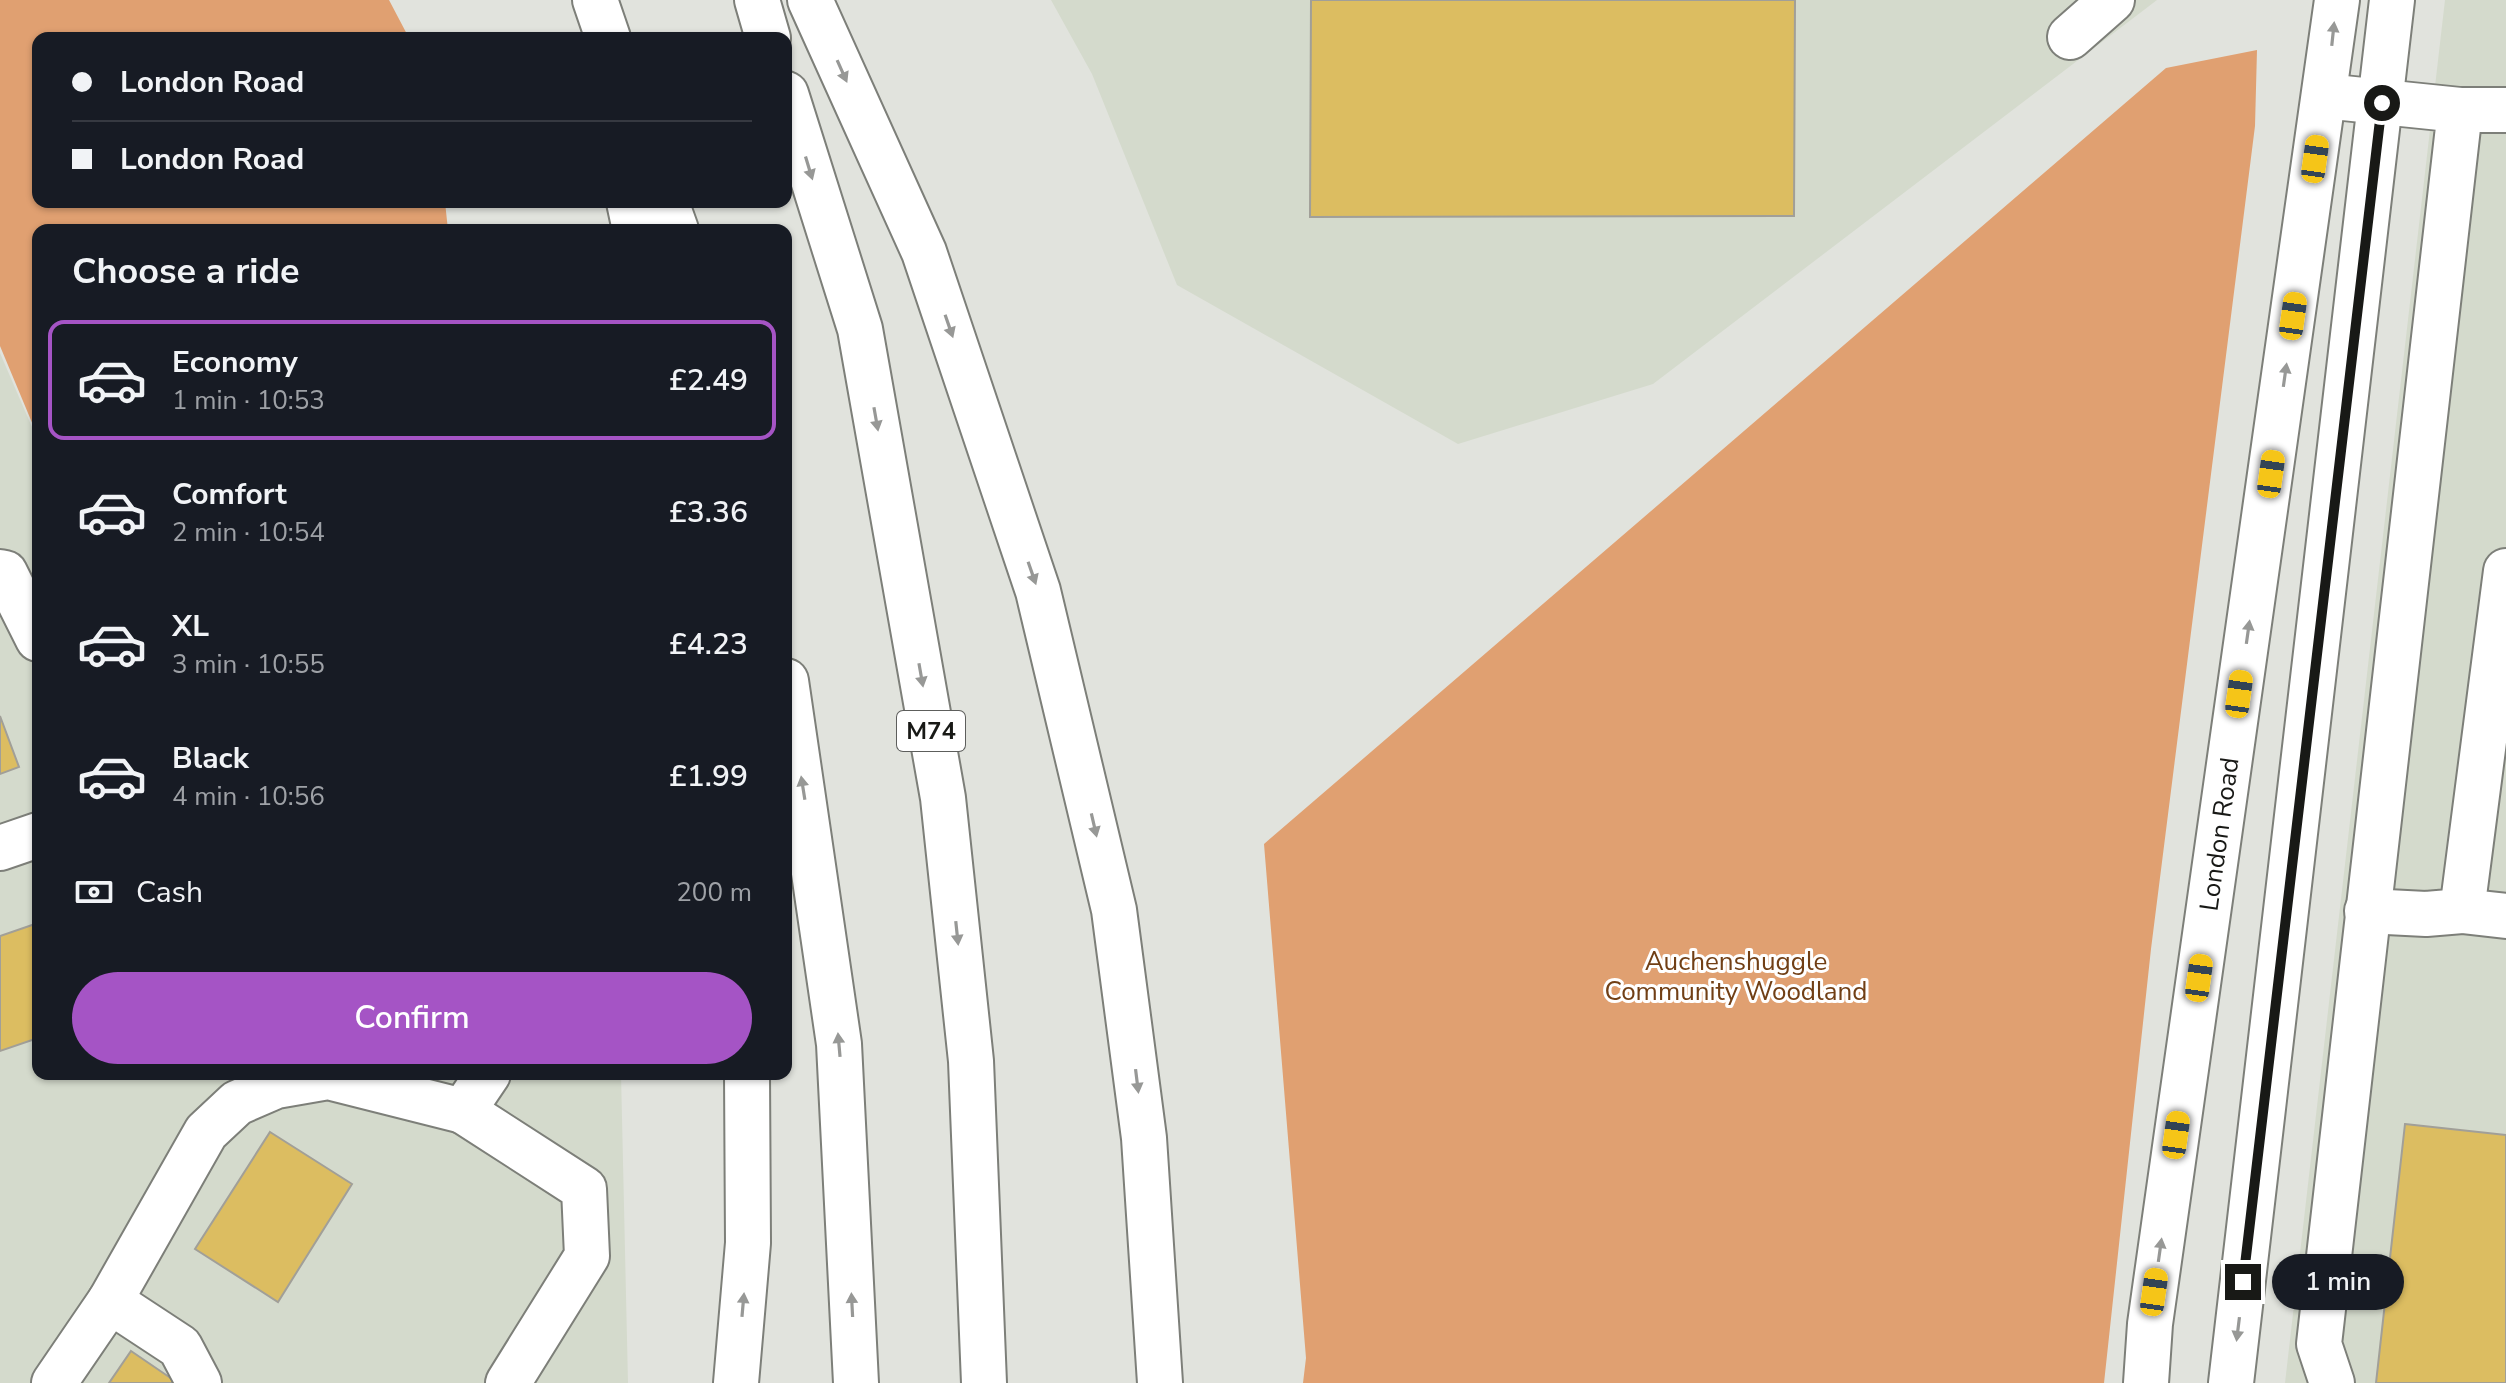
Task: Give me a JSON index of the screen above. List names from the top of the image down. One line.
{"streets":{"main road":["M74","London Road"]},"parks":["Auchenshuggle Community Woodland"],"page":{"banner":["London Road","London Road"],"heading":"Choose a ride","list":[{"name":"Economy","note":"1 min · 10:53","value":"£2.49"},{"name":"Comfort","note":"2 min · 10:54","value":"£3.36"},{"name":"XL","note":"3 min · 10:55","value":"£4.23"},{"name":"Black","note":"4 min · 10:56","value":"£1.99"}],"pay":["Cash","200 m"],"buttons":"Confirm","bubble":"1 min"}}
